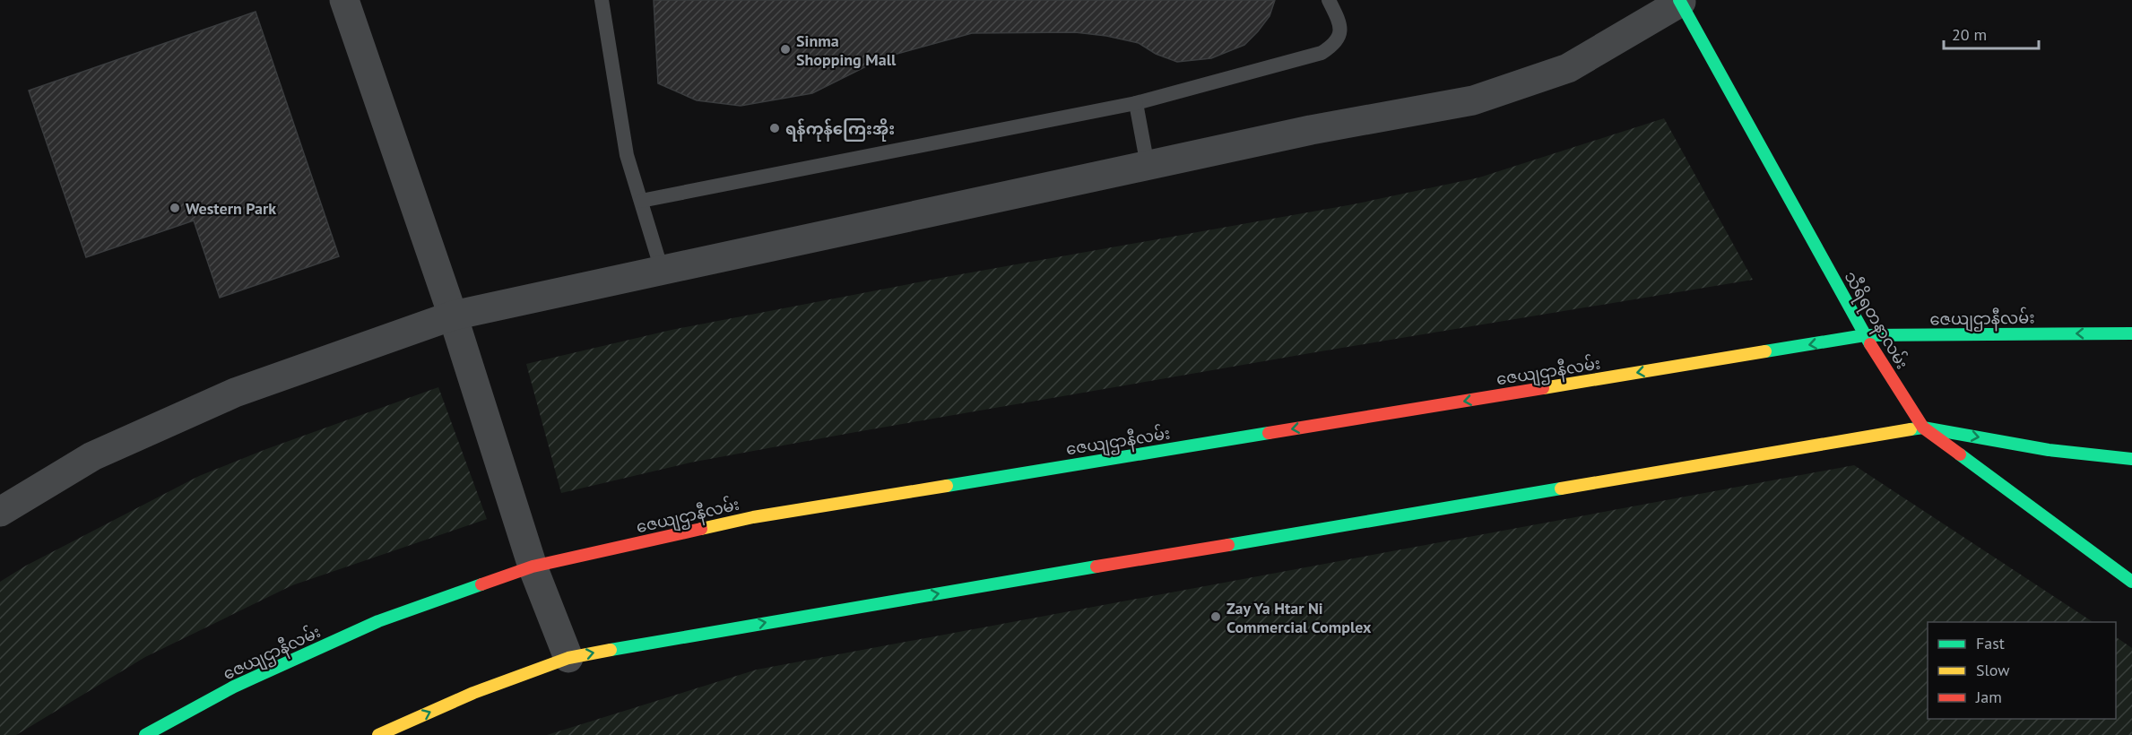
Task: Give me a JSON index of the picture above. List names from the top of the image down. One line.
{"streets":{"main road":["ဇေယျဌာနီလမ်း","သီရိရတနာလမ်း"]},"crossings":[["ဇေယျဌာနီလမ်း","သီရိရတနာလမ်း"]],"places":["Sinma Shopping Mall","ရန်ကုန်ကြေးအိုး","Western Park","Zay Ya Htar Ni Commercial Complex"],"legend":["Fast","Slow","Jam"],"scale_bar":"20 m"}
